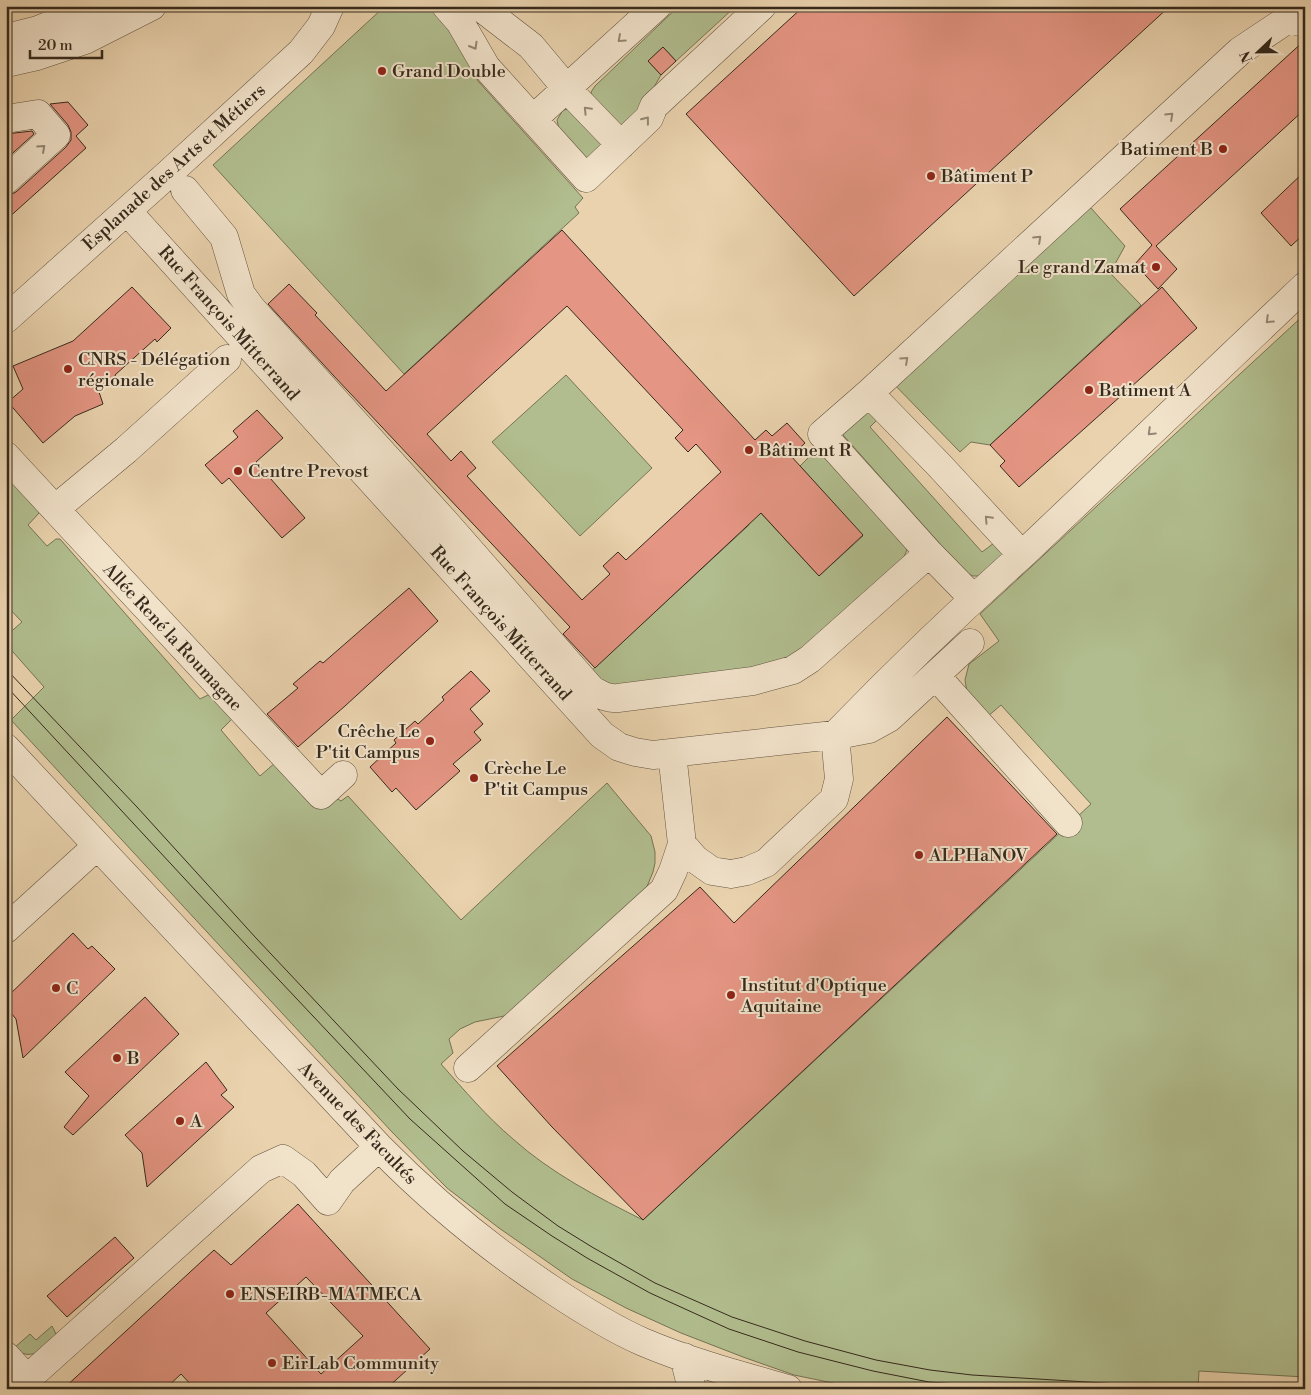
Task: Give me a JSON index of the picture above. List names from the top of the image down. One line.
{"streets":{"street":["Esplanade des Arts et Métiers","Rue François Mitterrand","Allée René la Roumagne","Avenue des Facultés"]},"crossings":[["Esplanade des Arts et Métiers","Rue François Mitterrand"]],"places":["Grand Double","Batiment B","Bâtiment P","Le grand Zamat","CNRS - Délégation régionale","Batiment A","Bâtiment R","Centre Prevost","Crêche Le P'tit Campus","Crèche Le P'tit Campus","ALPHaNOV","C","Institut d'Optique Aquitaine","B","A","ENSEIRB-MATMECA","EirLab Community"],"scale_bar":"20 m","north":"left"}
